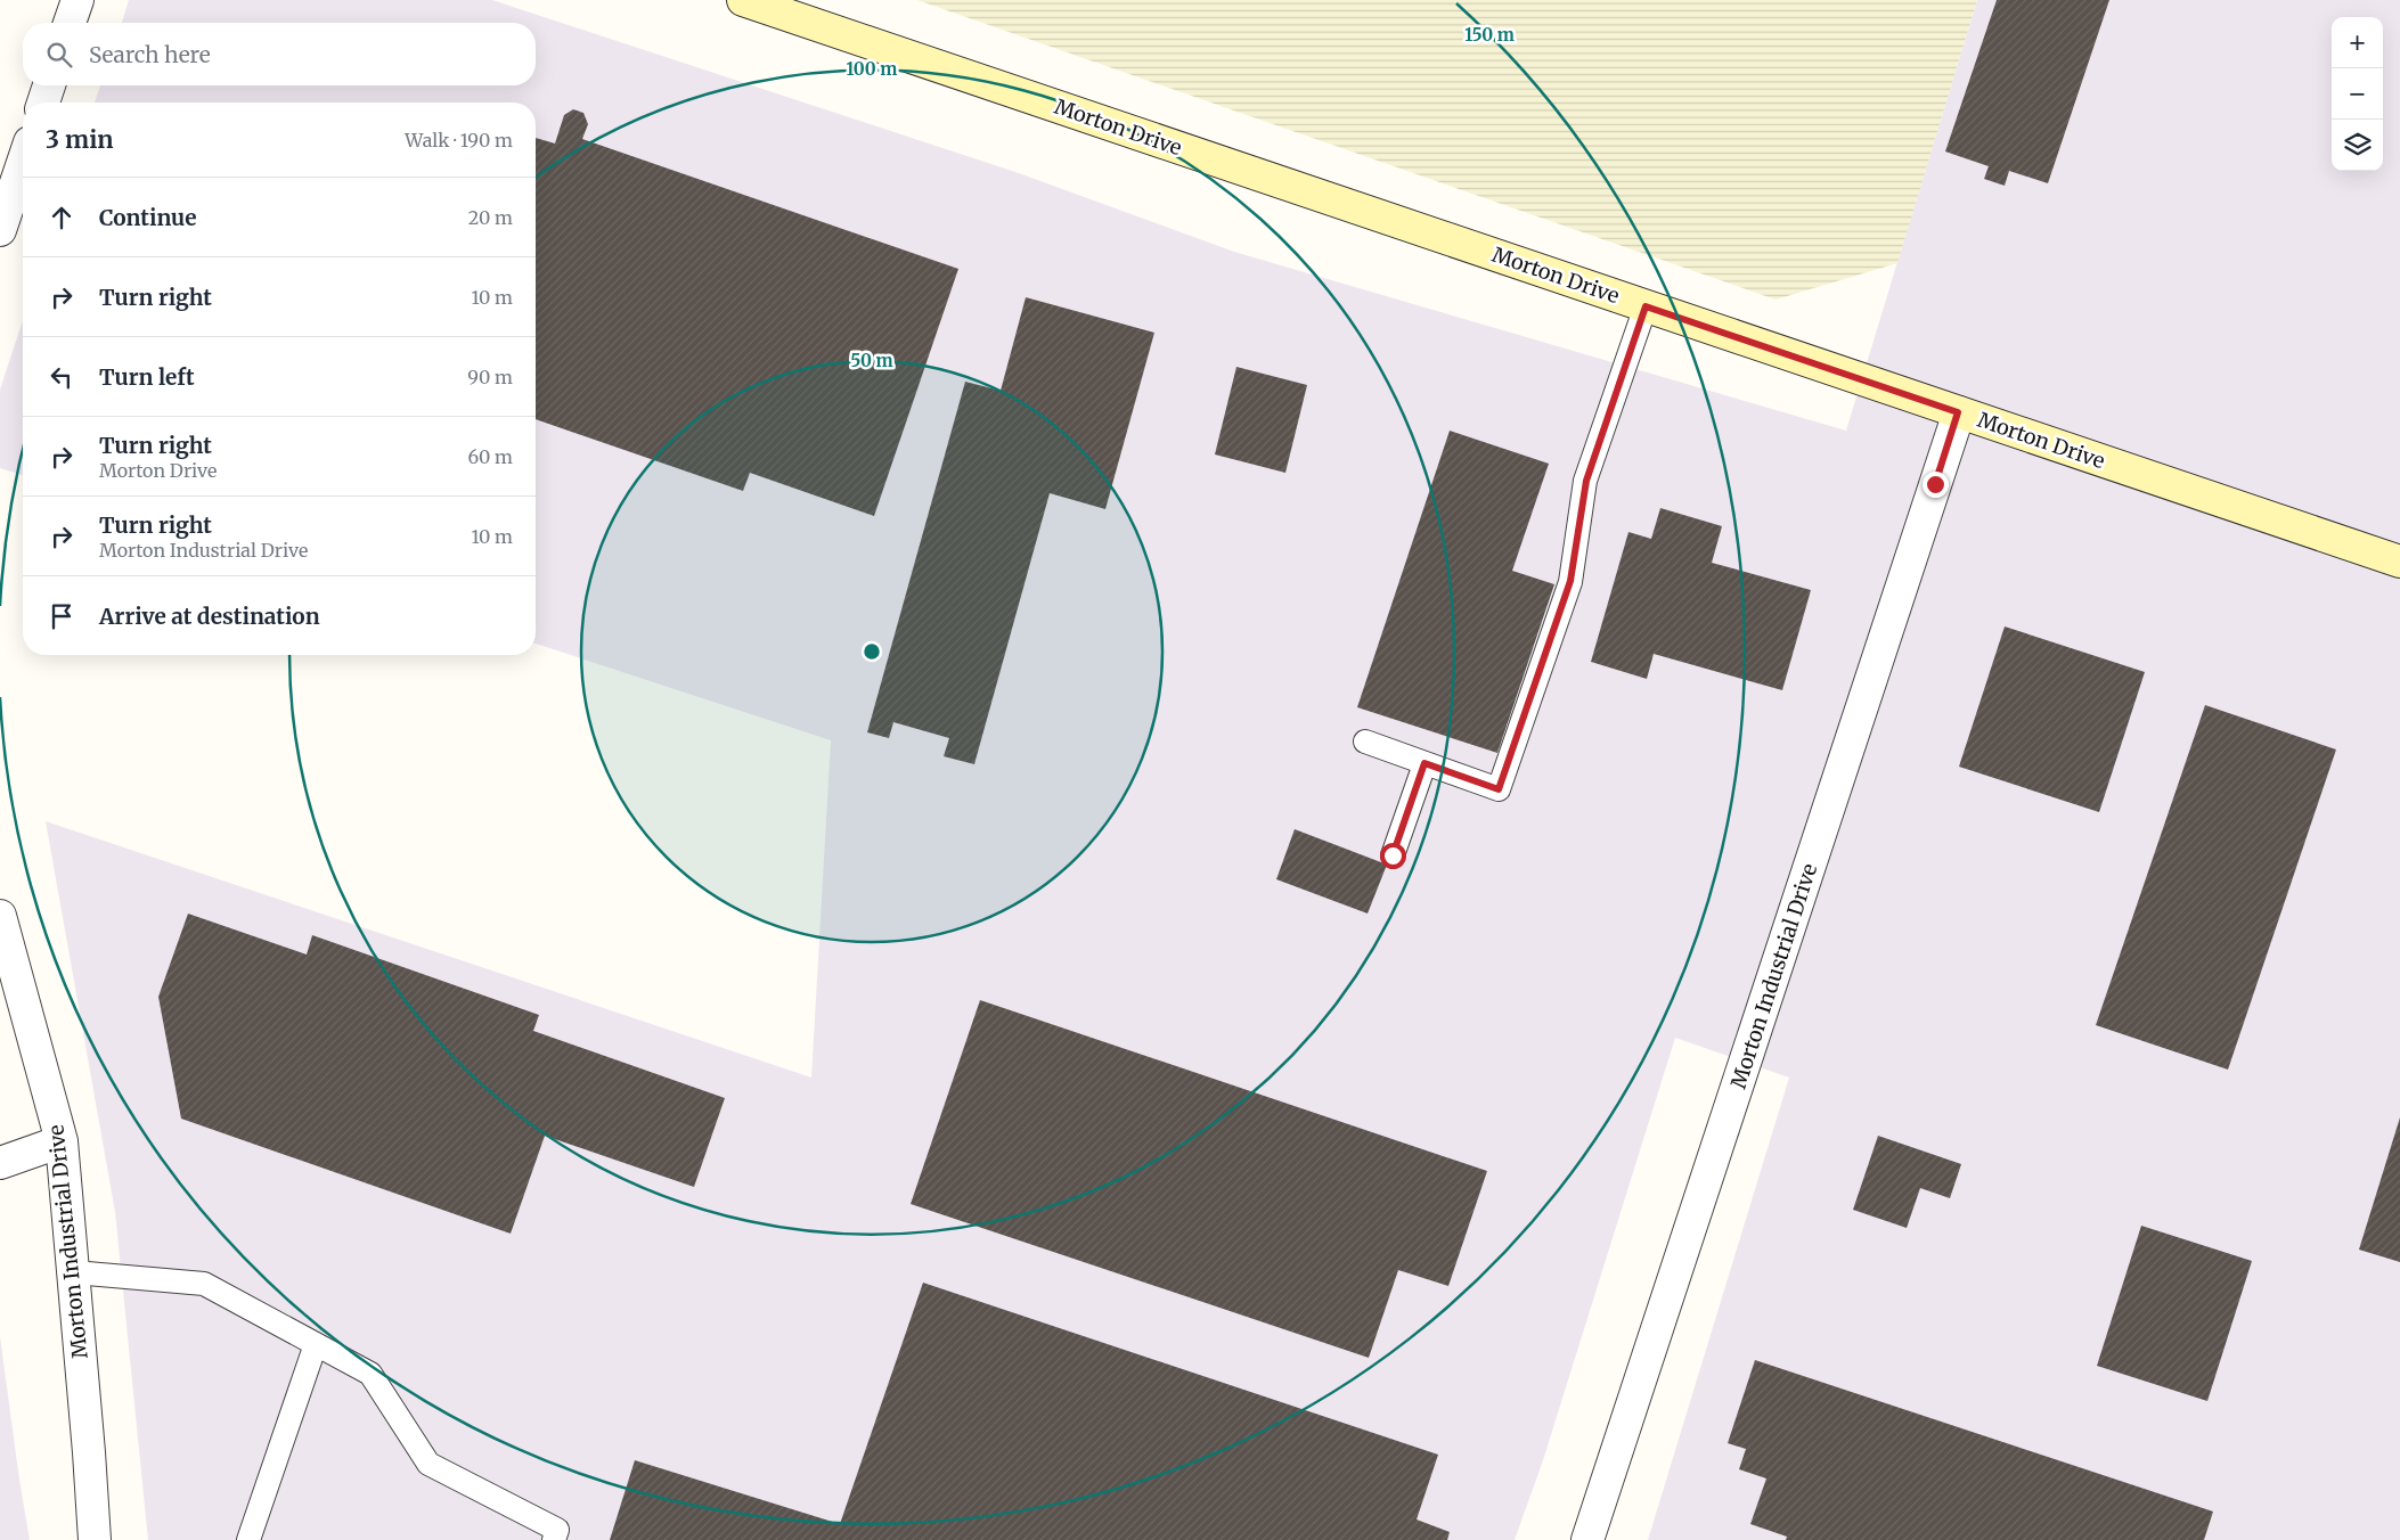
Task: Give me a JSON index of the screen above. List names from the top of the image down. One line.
{"streets":{"street":["Morton Drive","Morton Industrial Drive"]},"crossings":[["Morton Drive","Morton Industrial Drive"]],"page":{"map_buttons":["+","−"],"search":"Search here","heading":["3 min","Walk · 190 m"],"list":[["Continue","20 m"],["Turn right","10 m"],["Turn left","90 m"],["Turn right","Morton Drive","60 m"],["Turn right","Morton Industrial Drive","10 m"],"Arrive at destination"]},"rings":["150 m","100 m","50 m"]}
